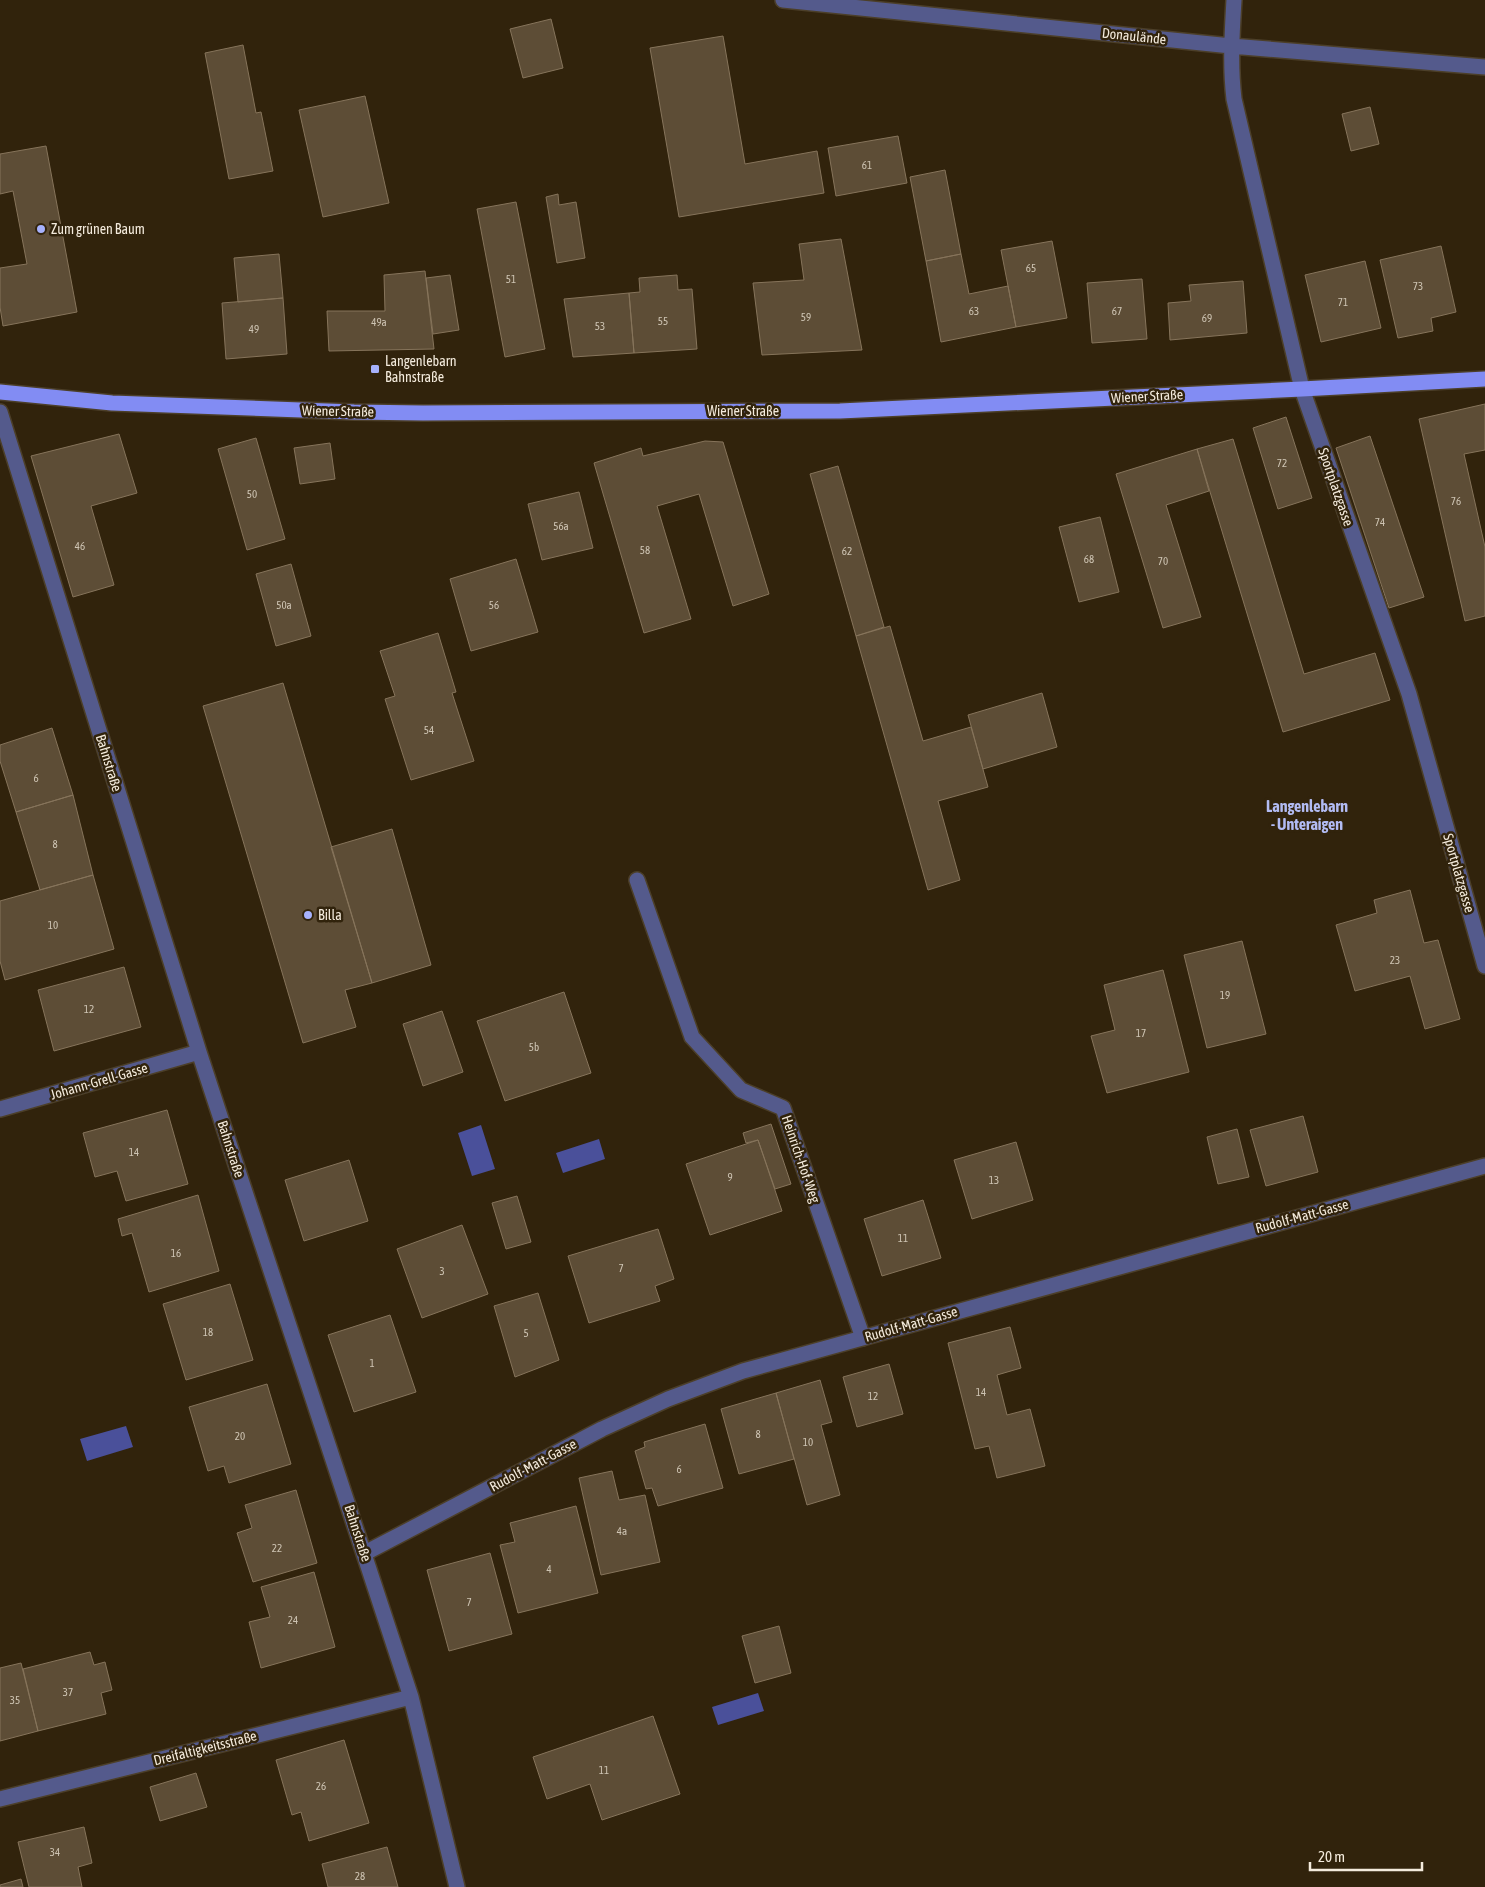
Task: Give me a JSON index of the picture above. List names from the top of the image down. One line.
{"streets":{"main road":["Wiener Straße"],"street":["Donaulände","Sportplatzgasse","Bahnstraße","Johann-Grell-Gasse","Heinrich-Hof-Weg","Rudolf-Matt-Gasse","Dreifaltigkeitsstraße"]},"crossings":[["Donaulände","Sportplatzgasse"],["Wiener Straße","Sportplatzgasse"],["Bahnstraße","Johann-Grell-Gasse"],["Bahnstraße","Rudolf-Matt-Gasse"],["Bahnstraße","Dreifaltigkeitsstraße"],["Heinrich-Hof-Weg","Rudolf-Matt-Gasse"]],"districts":["Langenlebarn - Unteraigen"],"places":{"other":["Zum grünen Baum","Billa"],"transit":["Langenlebarn Bahnstraße"]},"house_numbers":["61","65","51","73","71","63","67","59","69","55","49a","53","49","72","50","76","74","56a","46","58","62","68","70","50a","56","54","6","8","10","23","19","12","17","5b","14","9","13","11","16","7","3","18","5","1","14","12","8","20","10","6","4a","22","4","7","24","37","35","11","26","34","28"],"scale_bar":"20 m"}
